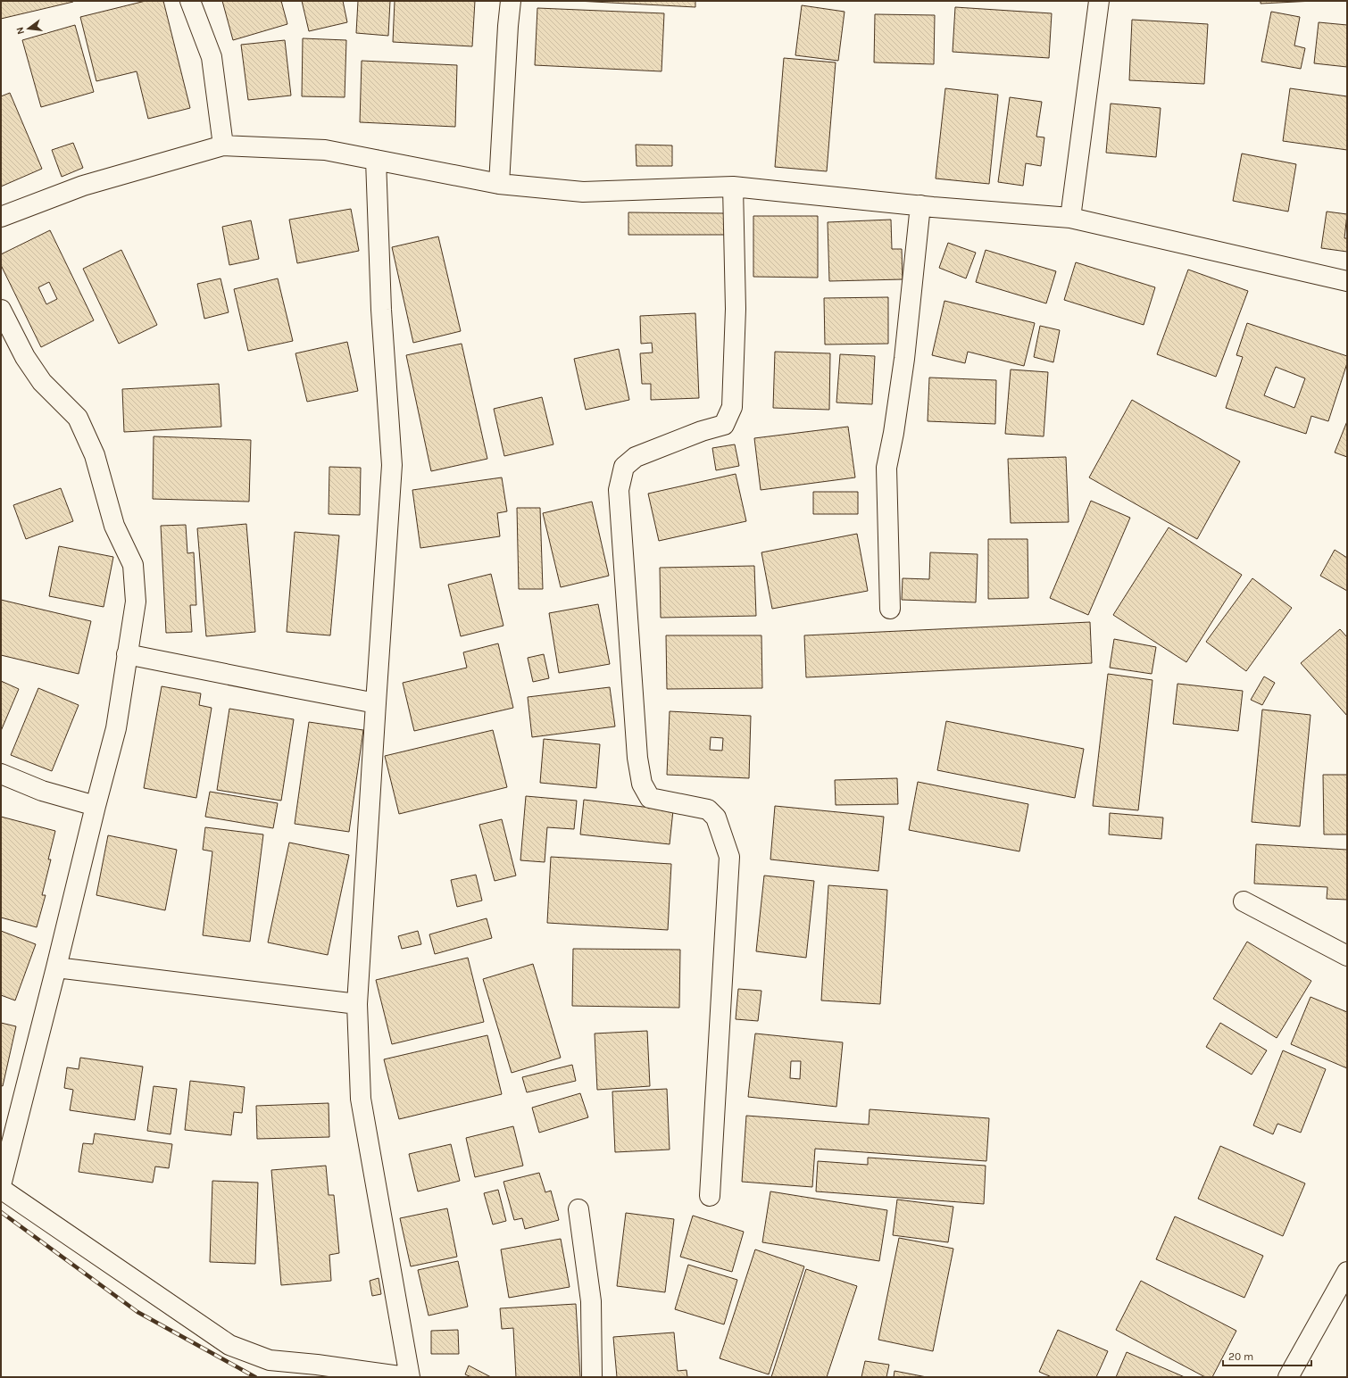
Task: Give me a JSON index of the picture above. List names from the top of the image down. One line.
{"scale_bar":"20 m","north":"left"}
